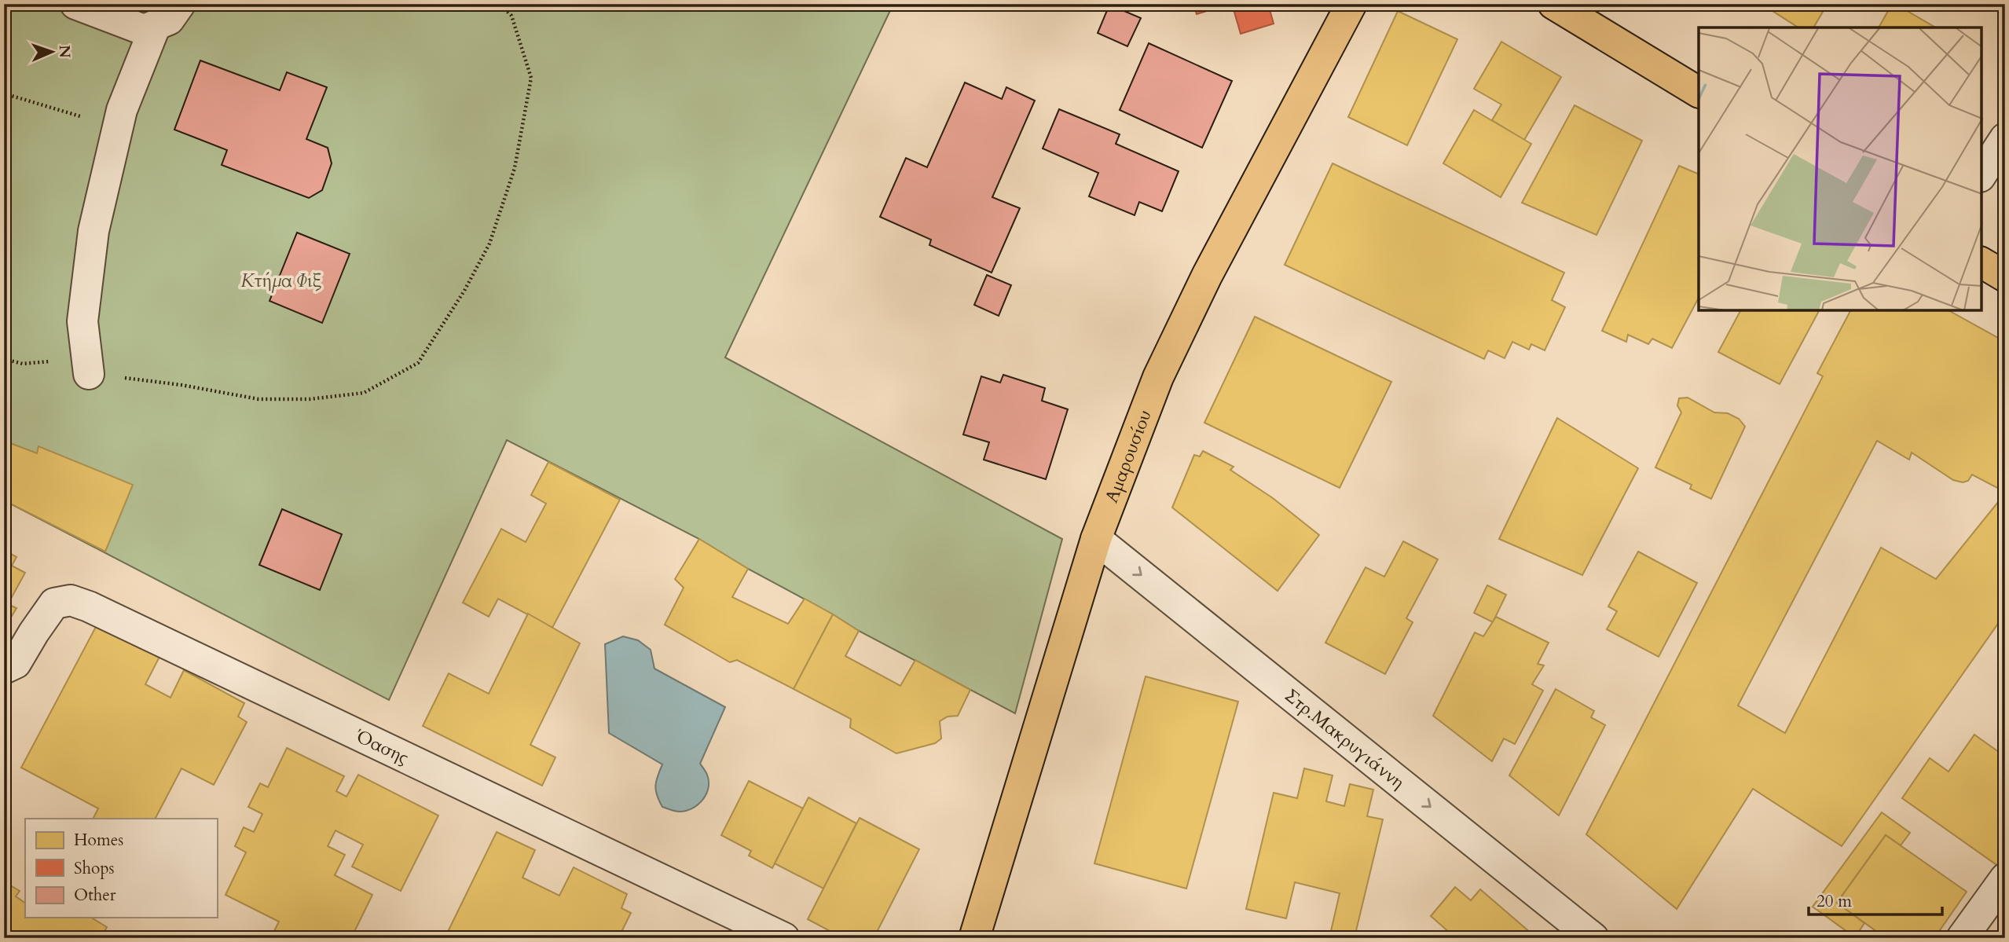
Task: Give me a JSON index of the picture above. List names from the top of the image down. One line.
{"streets":{"main road":["Αμαρουσίου"],"street":["Στρ.Μακρυγιάννη","Όασης"]},"crossings":[["Αμαρουσίου","Στρ.Μακρυγιάννη"]],"one_way":["Στρ.Μακρυγιάννη"],"parks":["Κτήμα Φιξ"],"legend":["Homes","Shops","Other"],"scale_bar":"20 m","north":"right"}
